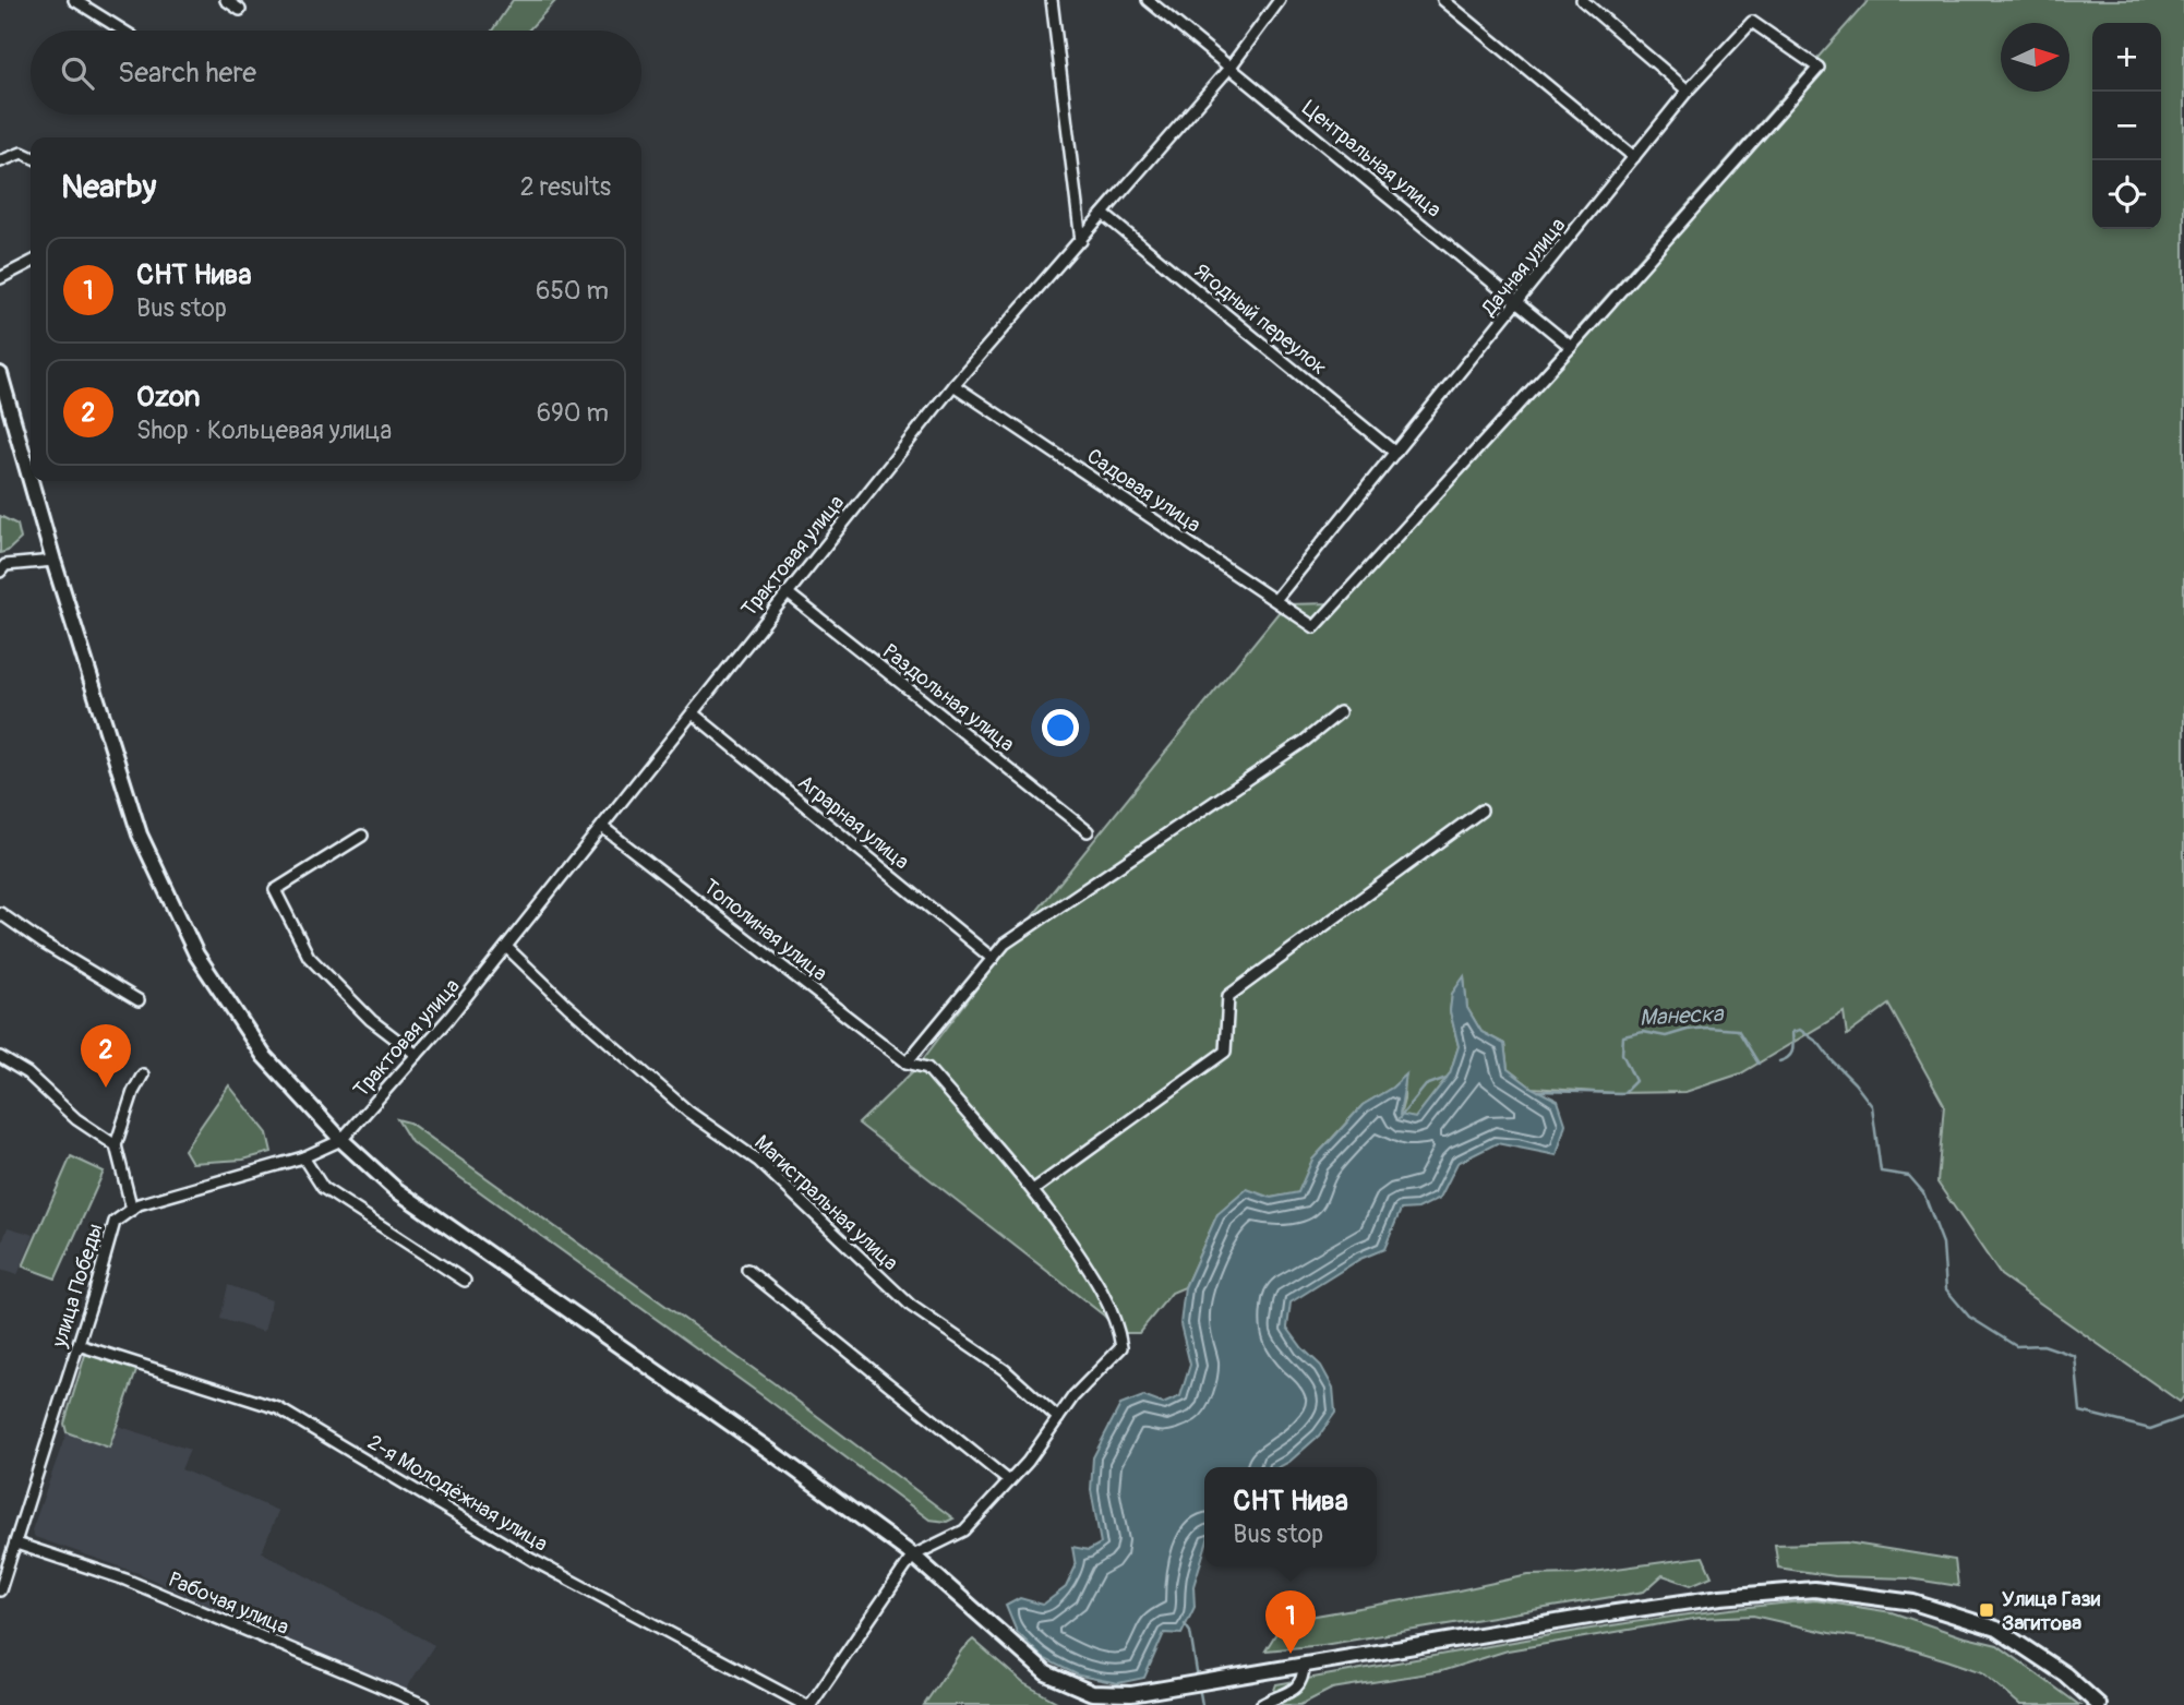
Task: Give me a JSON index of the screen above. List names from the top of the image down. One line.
{"streets":{"street":["Центральная улица","Дачная улица","Ягодный переулок","Садовая улица","Трактовая улица","Раздольная улица","Аграрная улица","Тополиная улица","Магистральная улица","улица Победы","2-я Молодёжная улица","Рабочая улица"]},"crossings":[["Центральная улица","Дачная улица"],["Центральная улица","Садовая улица"],["Центральная улица","Трактовая улица"],["Дачная улица","Ягодный переулок"],["Дачная улица","Садовая улица"],["Ягодный переулок","Трактовая улица"],["Садовая улица","Трактовая улица"],["Трактовая улица","Раздольная улица"],["Трактовая улица","Аграрная улица"],["Трактовая улица","Тополиная улица"],["Трактовая улица","Магистральная улица"],["Трактовая улица","улица Победы"],["Тополиная улица","Магистральная улица"],["улица Победы","2-я Молодёжная улица"],["улица Победы","Рабочая улица"]],"water":["Манеска"],"places":{"transit":["Улица Гази Загитова"]},"north":"right","page":{"map_buttons":["+","−"],"search":"Search here","heading":["Nearby","2 results"],"list":[{"mark":"1","name":"СНТ Нива","note":"Bus stop","value":"650 m"},{"mark":"2","name":"Ozon","note":"Shop · Кольцевая улица","value":"690 m"}],"pins":["2","1"],"popup":["СНТ Нива","Bus stop"]}}
